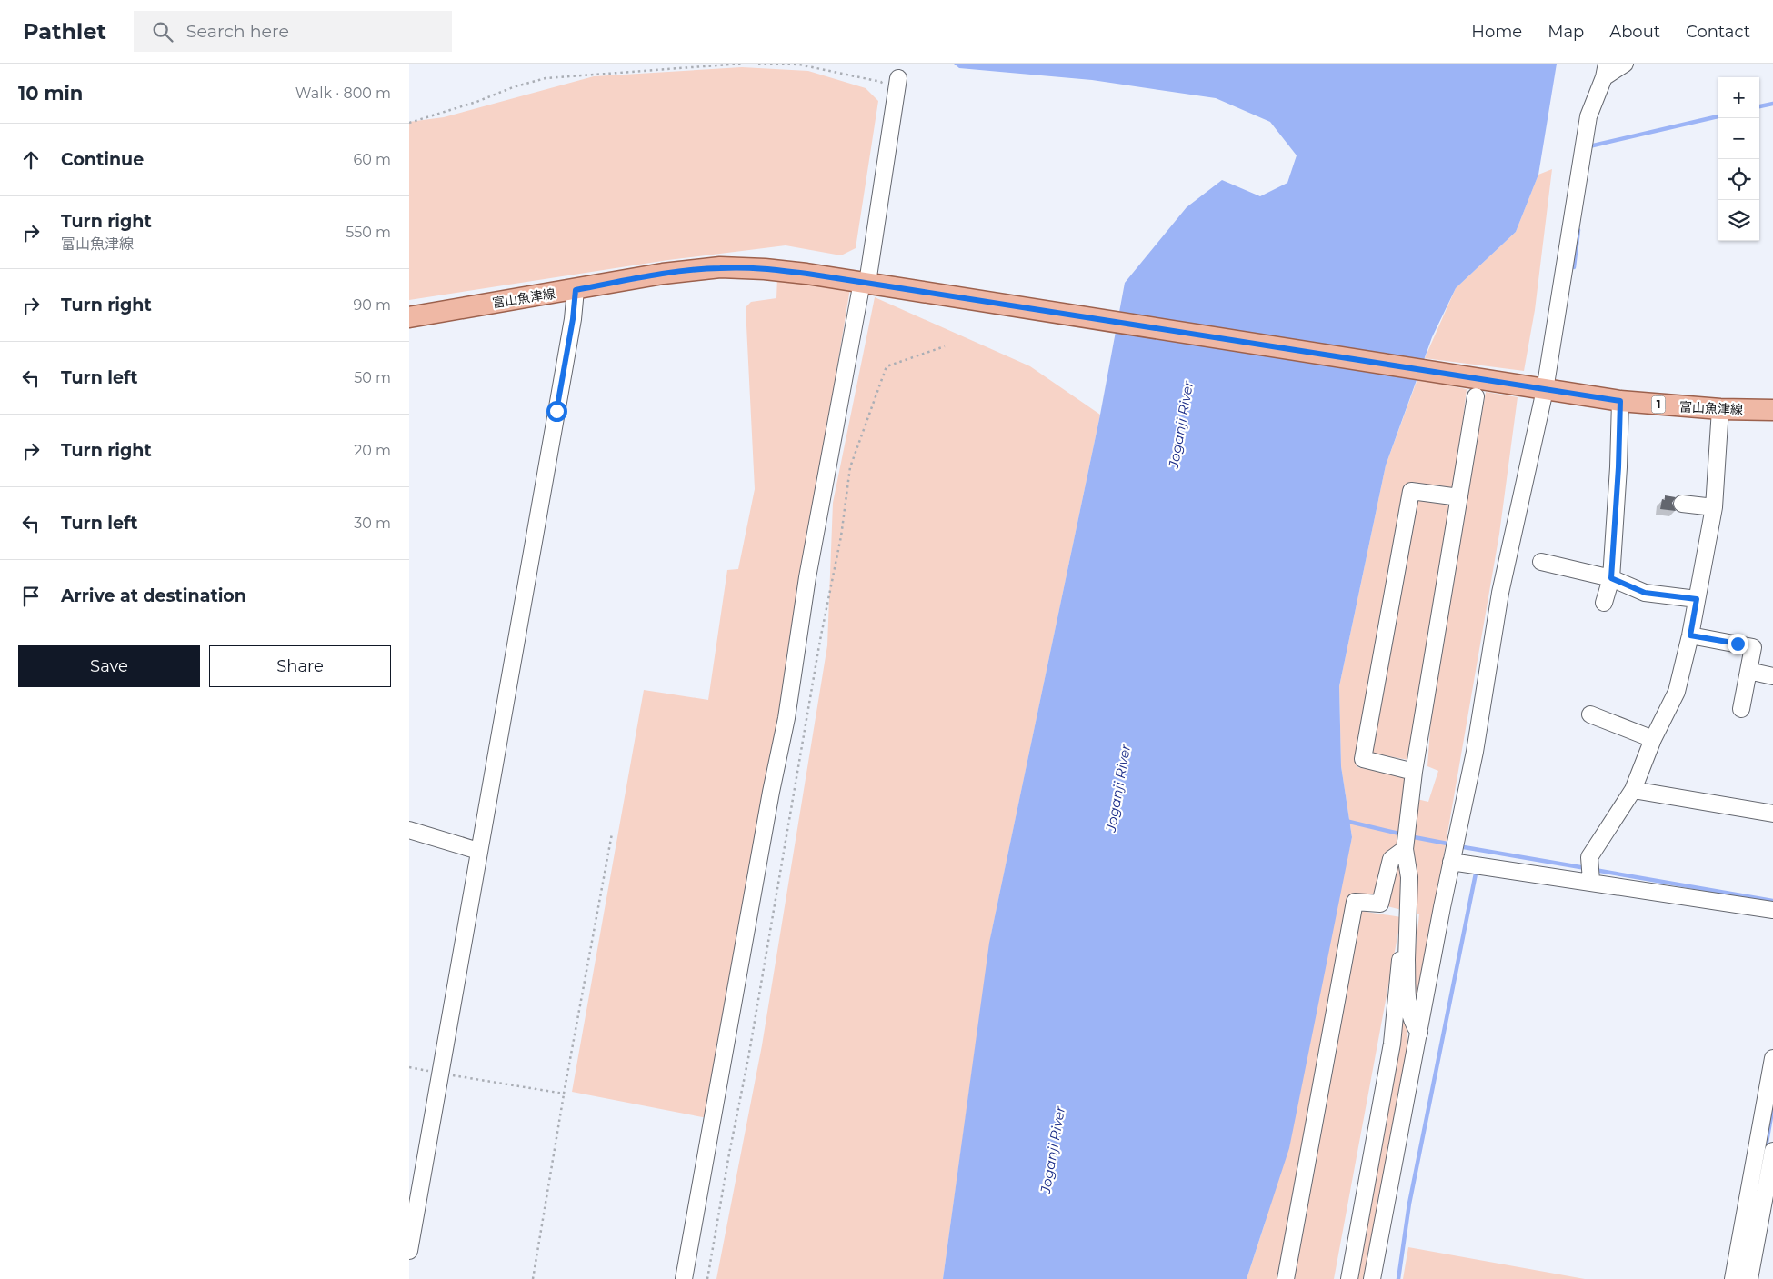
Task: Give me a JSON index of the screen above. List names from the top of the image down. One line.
{"streets":{"main road":["富山魚津線","1"]},"water":["Joganji River"],"page":{"header":"Pathlet","search":"Search here","nav":["Home","Map","About","Contact"],"heading":["10 min","Walk · 800 m"],"map_buttons":["+","−"],"list":[["Continue","60 m"],["Turn right","富山魚津線","550 m"],["Turn right","90 m"],["Turn left","50 m"],["Turn right","20 m"],["Turn left","30 m"],"Arrive at destination"],"buttons":["Save","Share"]}}
